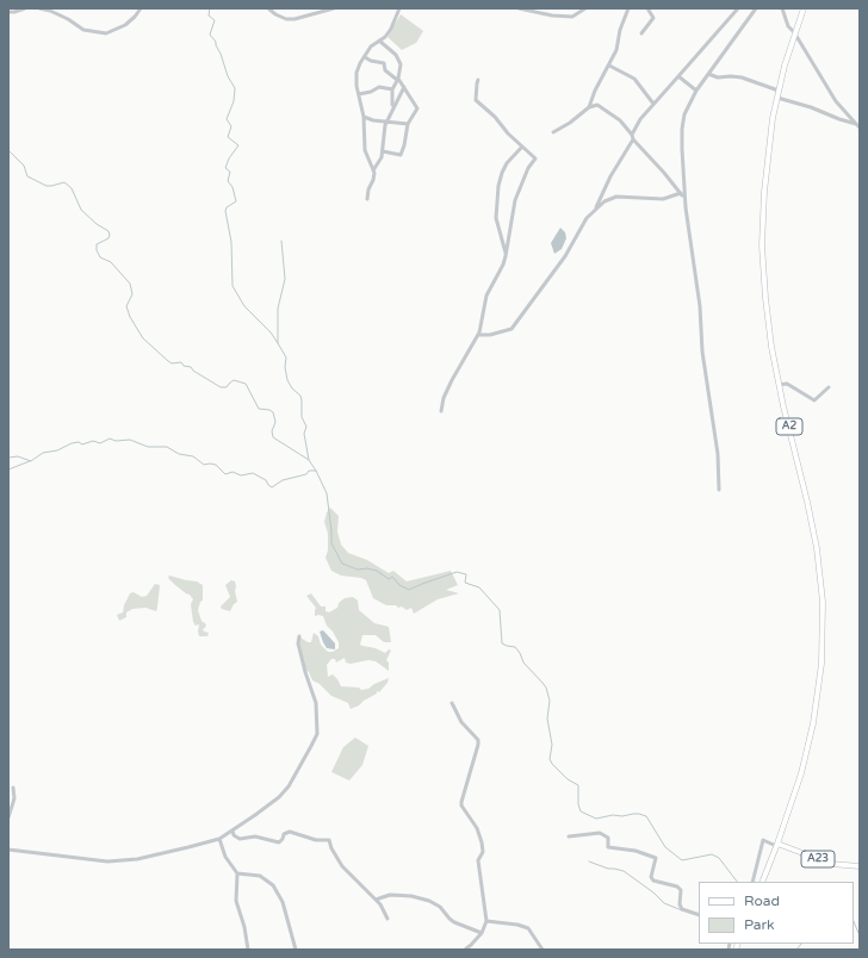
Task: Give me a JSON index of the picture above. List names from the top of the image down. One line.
{"streets":{"main road":["A2","A23"]},"crossings":[["A2","A23"]],"legend":["Road","Park"]}
